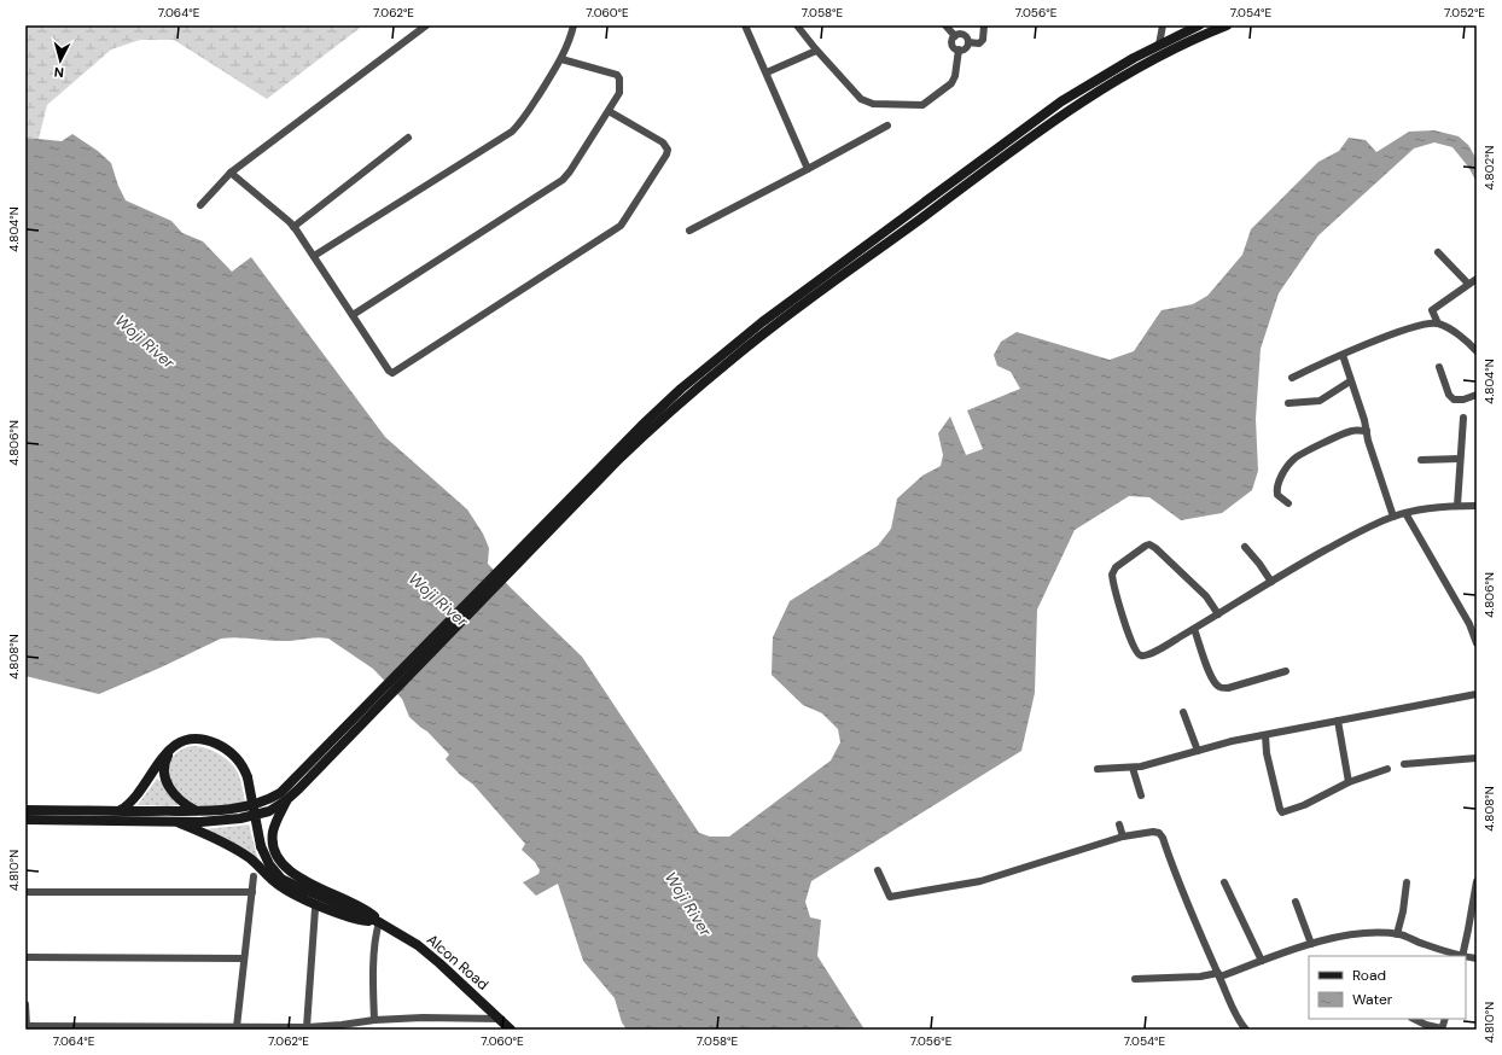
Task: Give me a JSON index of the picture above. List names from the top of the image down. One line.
{"streets":{"main road":["Alcon Road"]},"water":["Woji River"],"legend":["Road","Water"],"north":"bottom","coordinates":["7.064°E","7.062°E","7.060°E","7.058°E","7.056°E","7.054°E","7.052°E","4.802°N","4.804°N","4.806°N","4.808°N","4.810°N"]}
